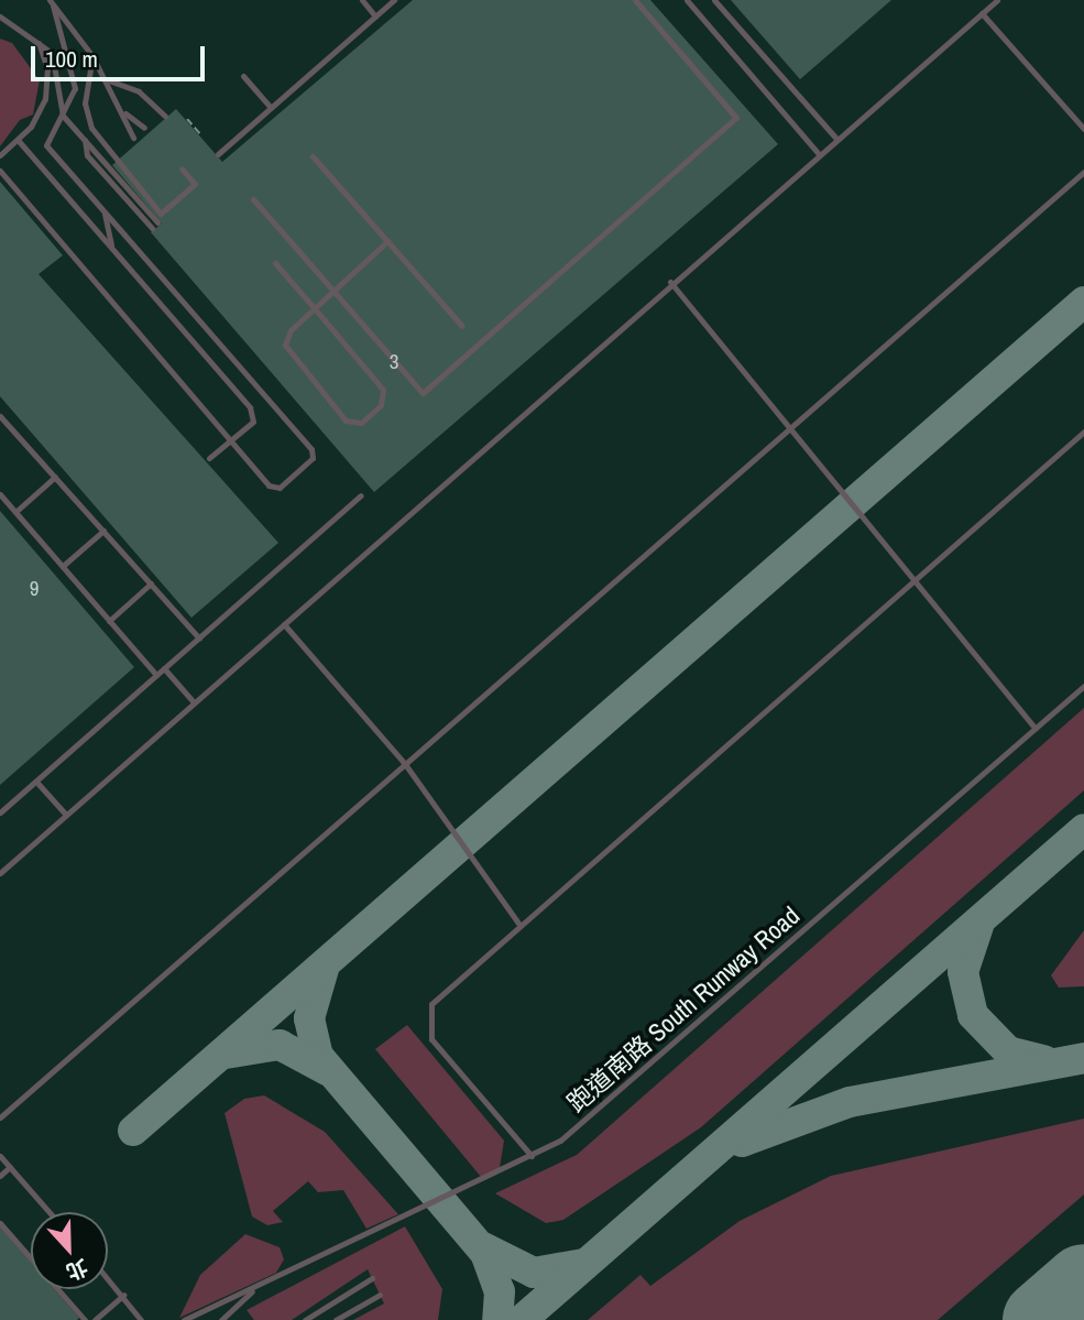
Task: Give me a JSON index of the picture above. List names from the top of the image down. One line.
{"streets":{"lane":["跑道南路 South Runway Road"]},"house_numbers":["3","9"],"scale_bar":"100 m","north":"bottom"}
